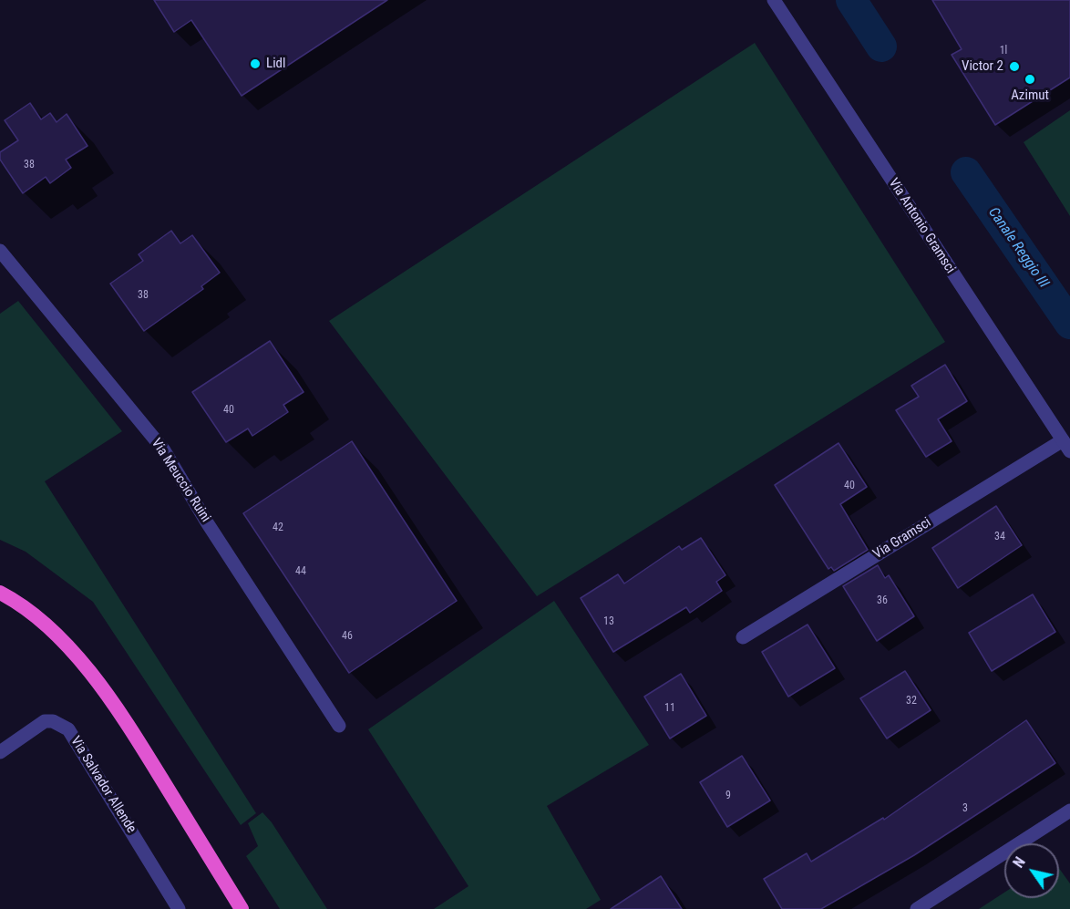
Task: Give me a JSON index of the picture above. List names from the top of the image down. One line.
{"streets":{"street":["Via Antonio Gramsci","Via Meuccio Ruini","Via Gramsci","Via Salvador Allende"]},"crossings":[["Via Antonio Gramsci","Via Gramsci"]],"water":["Canale Reggio III"],"places":["Lidl","Victor 2","Azimut"],"house_numbers":["1l","38","38","40","40","42","34","44","36","13","46","32","11","9","3"],"north":"top left"}
